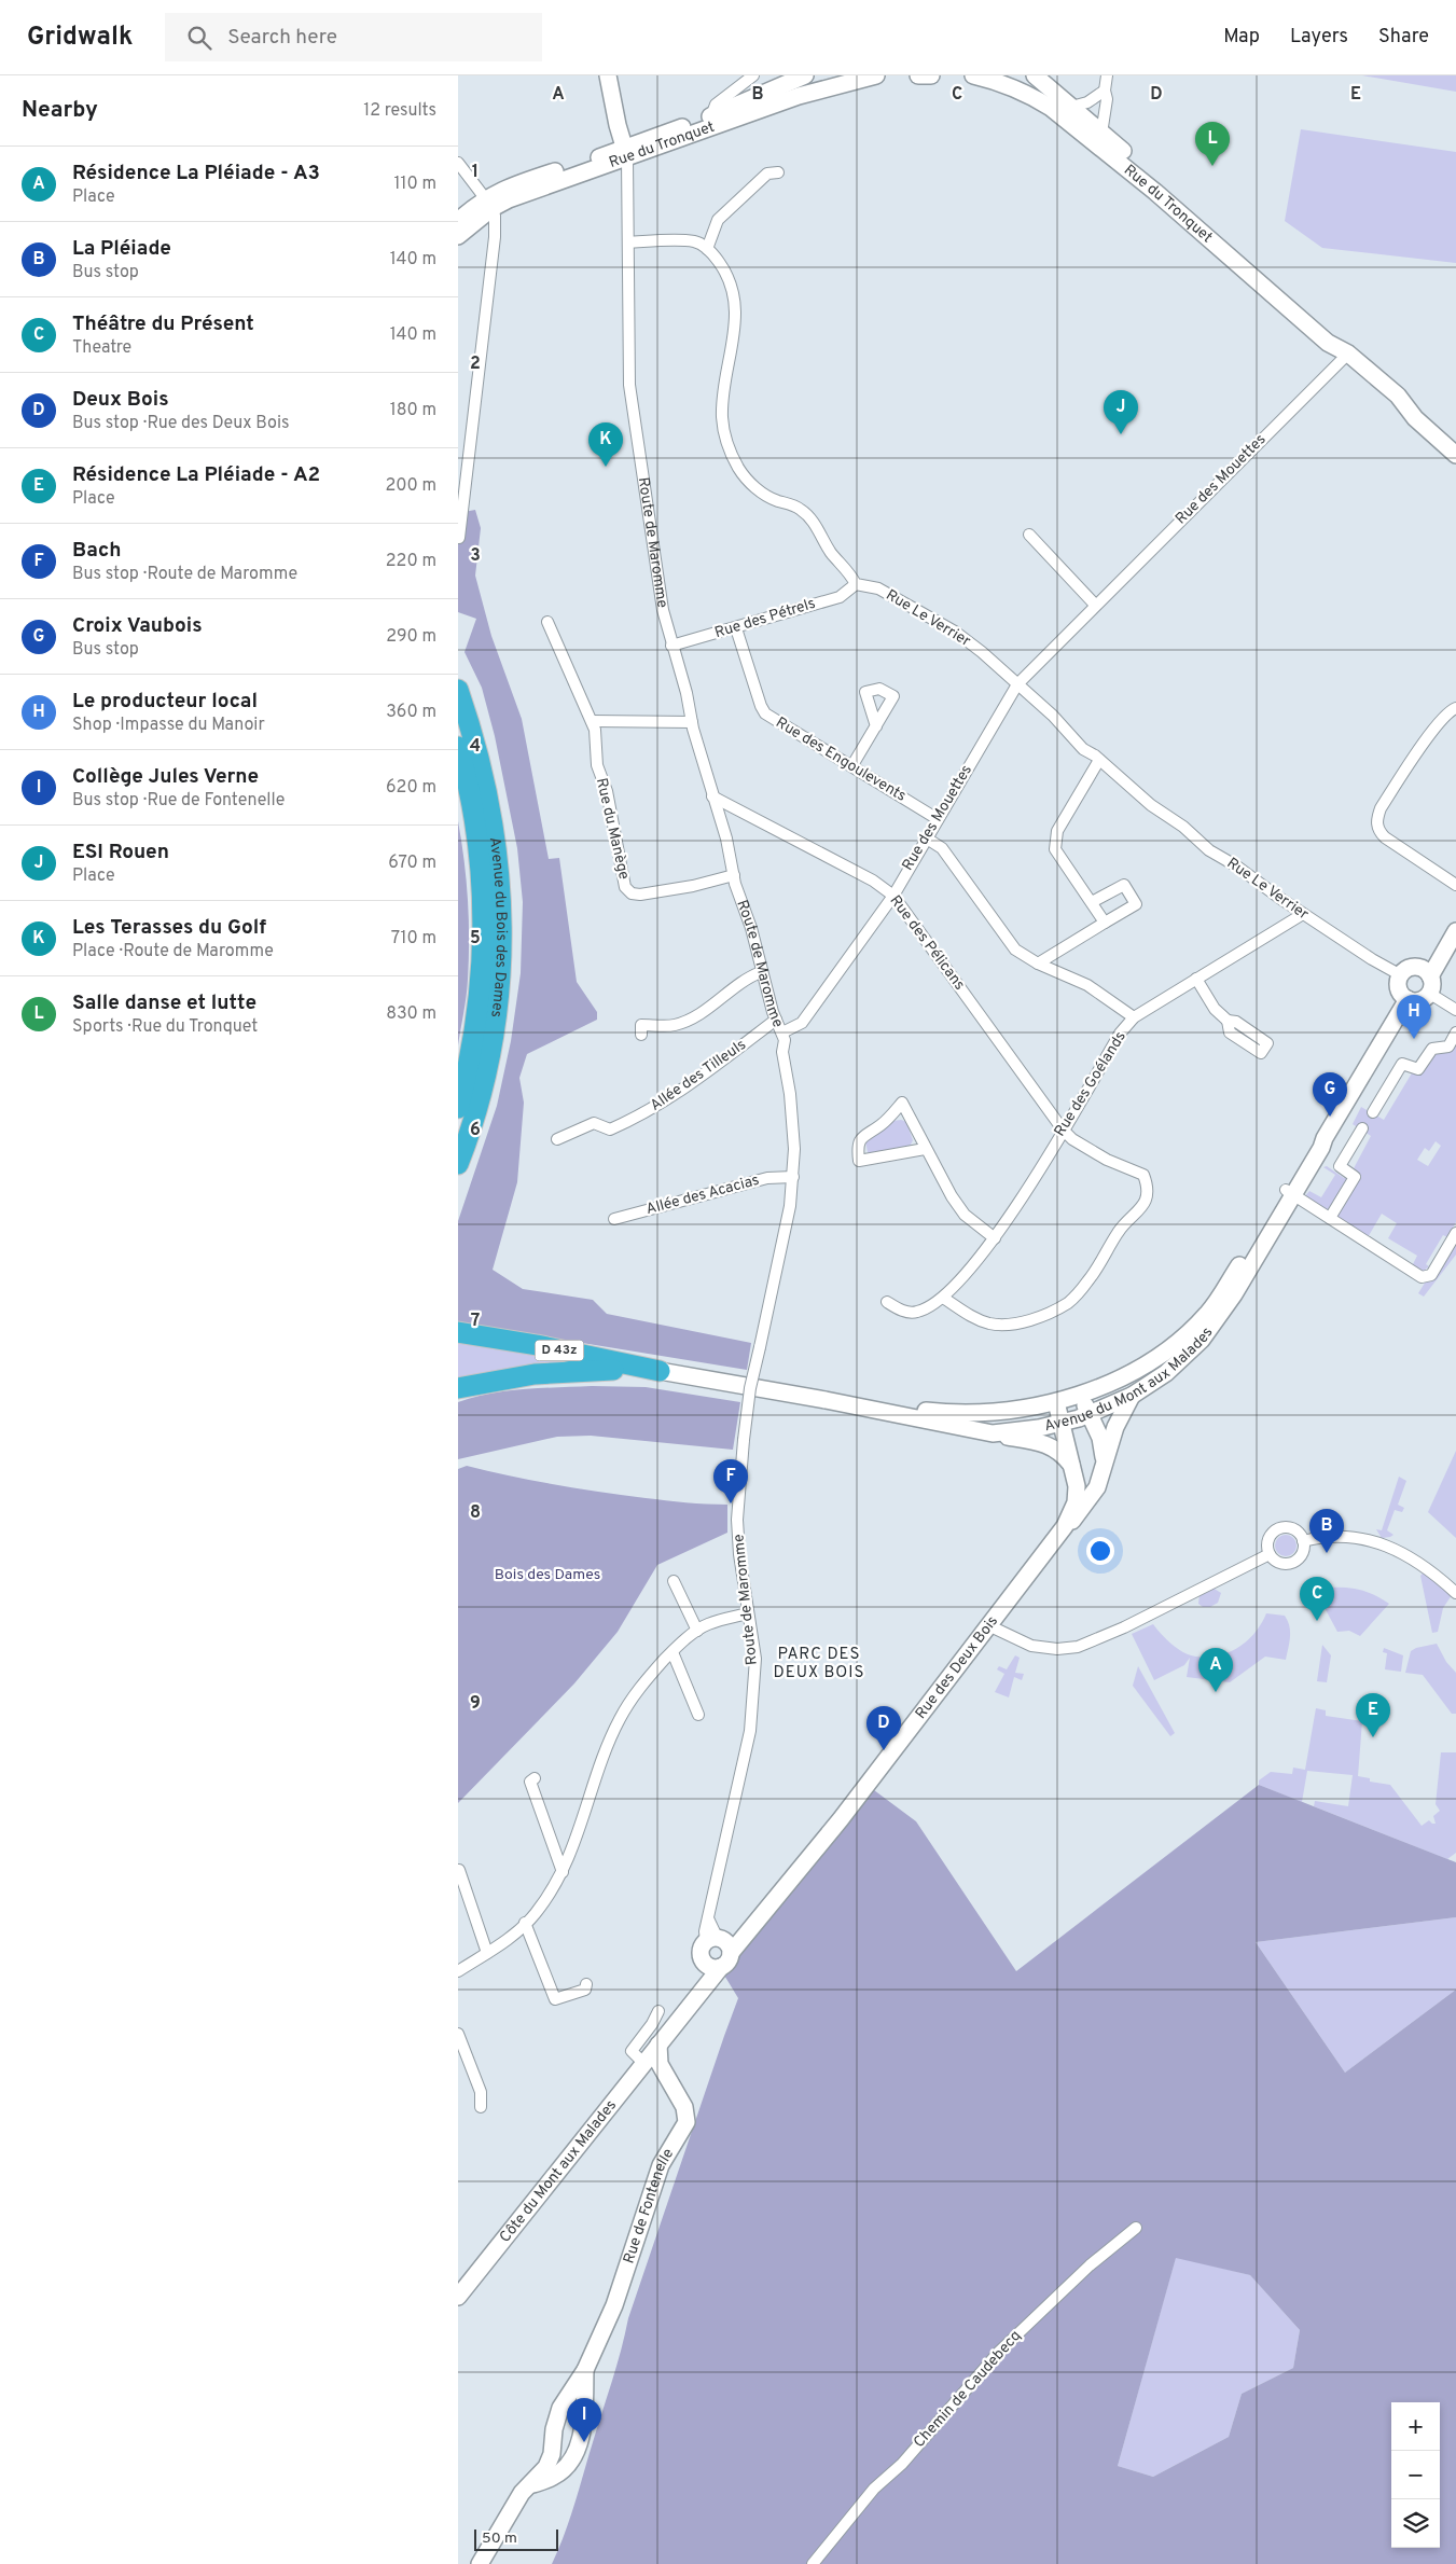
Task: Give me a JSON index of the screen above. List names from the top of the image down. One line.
{"streets":{"highway":["Avenue du Bois des Dames","D 43z"],"street":["Rue du Tronquet","Rue des Mouettes","Route de Maromme","Rue des Pétrels","Rue Le Verrier","Rue des Engoulevents","Rue du Manège","Rue des Pélicans","Allée des Tilleuls","Rue des Goélands","Allée des Acacias","Avenue du Mont aux Malades","Rue des Deux Bois","Côte du Mont aux Malades","Rue de Fontenelle","Chemin de Caudebecq"]},"crossings":[["Rue du Tronquet","Rue des Mouettes"],["Rue du Tronquet","Route de Maromme"],["Rue des Mouettes","Route de Maromme"],["Rue des Mouettes","Rue Le Verrier"],["Rue des Mouettes","Rue des Engoulevents"],["Rue des Mouettes","Rue des Pélicans"],["Route de Maromme","Rue des Pétrels"],["Route de Maromme","Rue du Manège"],["Route de Maromme","Rue des Pélicans"],["Route de Maromme","Allée des Tilleuls"],["Route de Maromme","Allée des Acacias"],["Route de Maromme","Rue des Deux Bois"],["Rue des Pétrels","Rue Le Verrier"],["Rue des Pétrels","Rue des Engoulevents"],["Rue Le Verrier","Rue des Goélands"],["Rue Le Verrier","Avenue du Mont aux Malades"],["Rue des Pélicans","Rue des Goélands"],["D 43z","Avenue du Mont aux Malades"],["Avenue du Mont aux Malades","Rue des Deux Bois"],["Côte du Mont aux Malades","Rue de Fontenelle"]],"districts":["PARC DES DEUX BOIS"],"parks":["Bois des Dames"],"scale_bar":"50 m","page":{"header":"Gridwalk","search":"Search here","nav":["Map","Layers","Share"],"heading":["Nearby","12 results"],"pins":["L","J","K","H","G","F","B","C","A","E","D","I"],"list":[{"mark":"A","name":"Résidence La Pléiade - A3","note":"Place","value":"110 m"},{"mark":"B","name":"La Pléiade","note":"Bus stop","value":"140 m"},{"mark":"C","name":"Théâtre du Présent","note":"Theatre","value":"140 m"},{"mark":"D","name":"Deux Bois","note":"Bus stop · Rue des Deux Bois","value":"180 m"},{"mark":"E","name":"Résidence La Pléiade - A2","note":"Place","value":"200 m"},{"mark":"F","name":"Bach","note":"Bus stop · Route de Maromme","value":"220 m"},{"mark":"G","name":"Croix Vaubois","note":"Bus stop","value":"290 m"},{"mark":"H","name":"Le producteur local","note":"Shop · Impasse du Manoir","value":"360 m"},{"mark":"I","name":"Collège Jules Verne","note":"Bus stop · Rue de Fontenelle","value":"620 m"},{"mark":"J","name":"ESI Rouen","note":"Place","value":"670 m"},{"mark":"K","name":"Les Terasses du Golf","note":"Place · Route de Maromme","value":"710 m"},{"mark":"L","name":"Salle danse et lutte","note":"Sports · Rue du Tronquet","value":"830 m"}],"map_buttons":["+","−"],"scale":"50 m"},"grid":{"columns":["A","B","C","D","E"],"rows":["1","2","3","4","5","6","7","8","9"]}}
